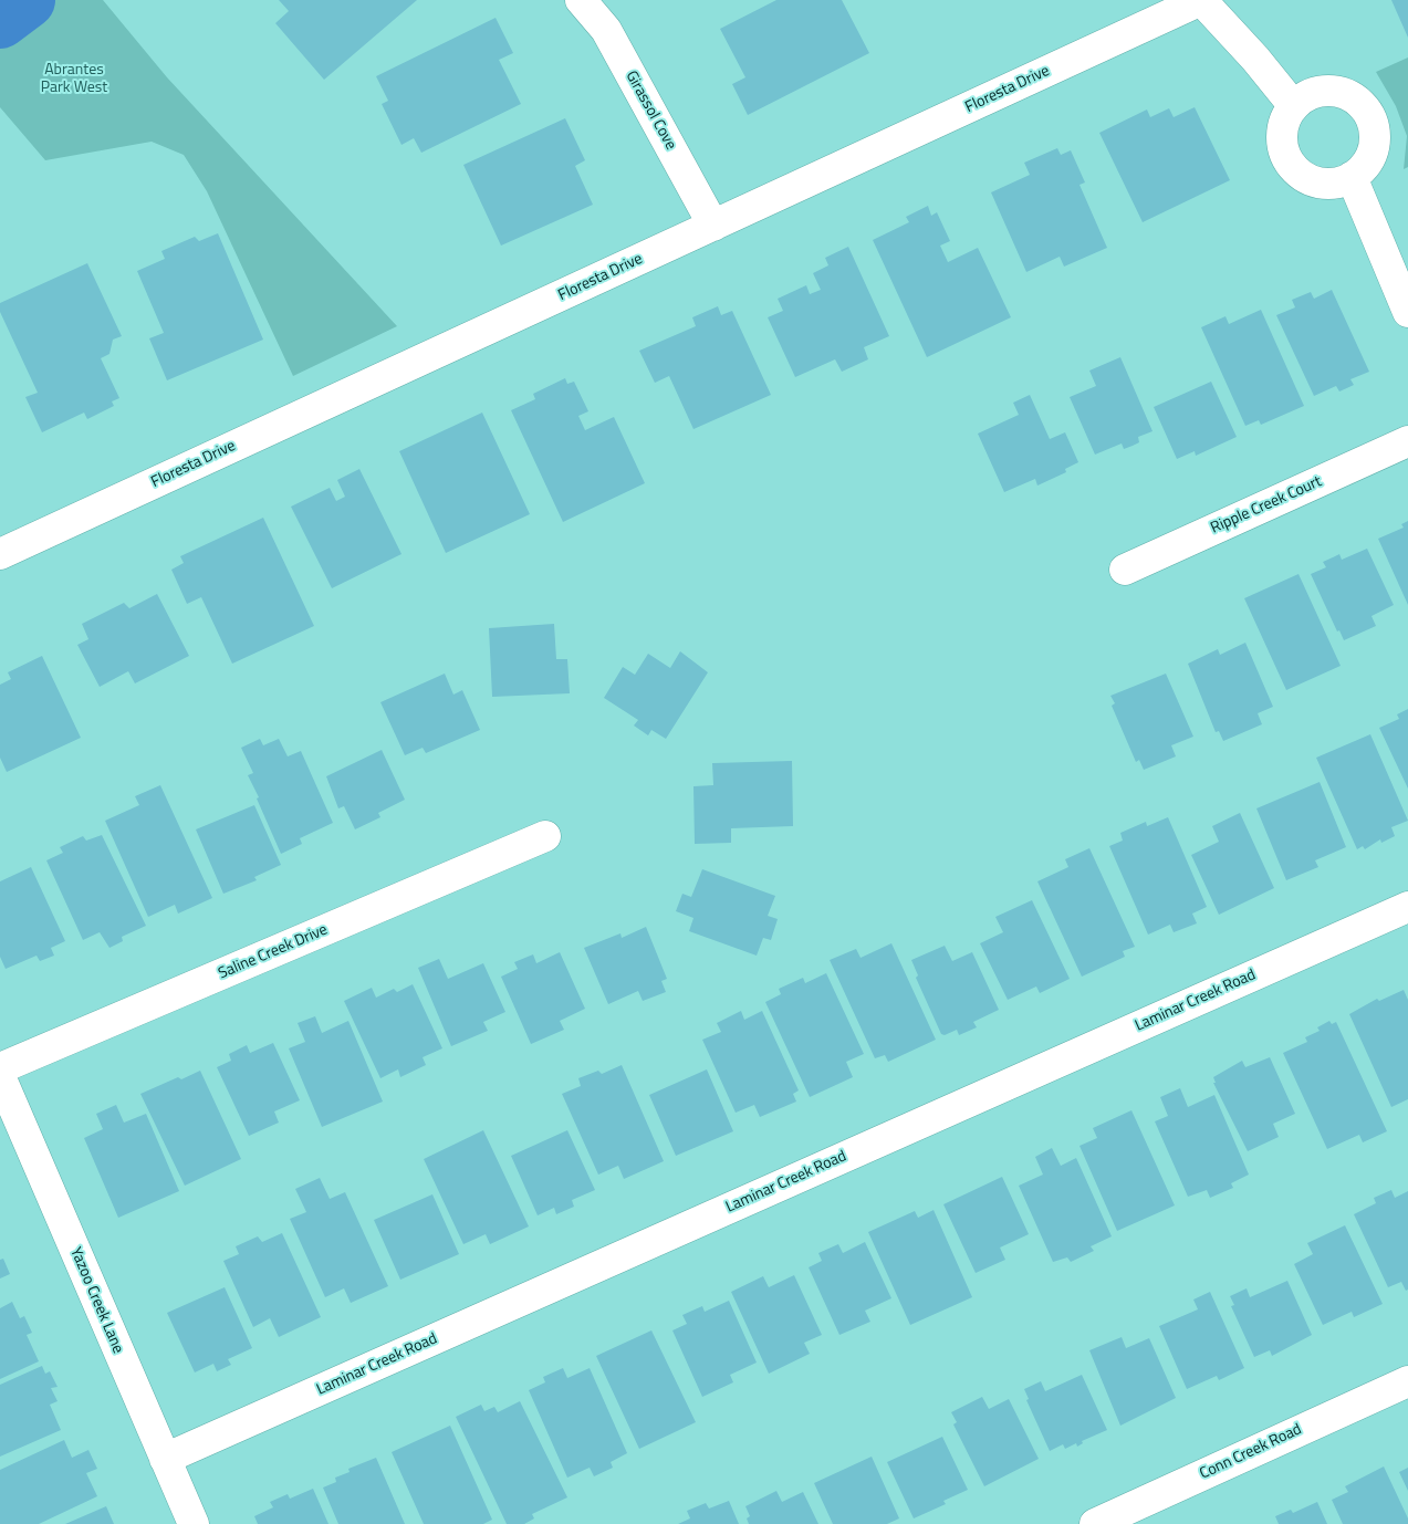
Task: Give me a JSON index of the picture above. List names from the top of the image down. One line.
{"streets":{"street":["Floresta Drive","Girassol Cove","Ripple Creek Court","Saline Creek Drive","Laminar Creek Road","Yazoo Creek Lane","Conn Creek Road"]},"crossings":[["Floresta Drive","Girassol Cove"],["Laminar Creek Road","Yazoo Creek Lane"]],"parks":["Abrantes Park West"]}
